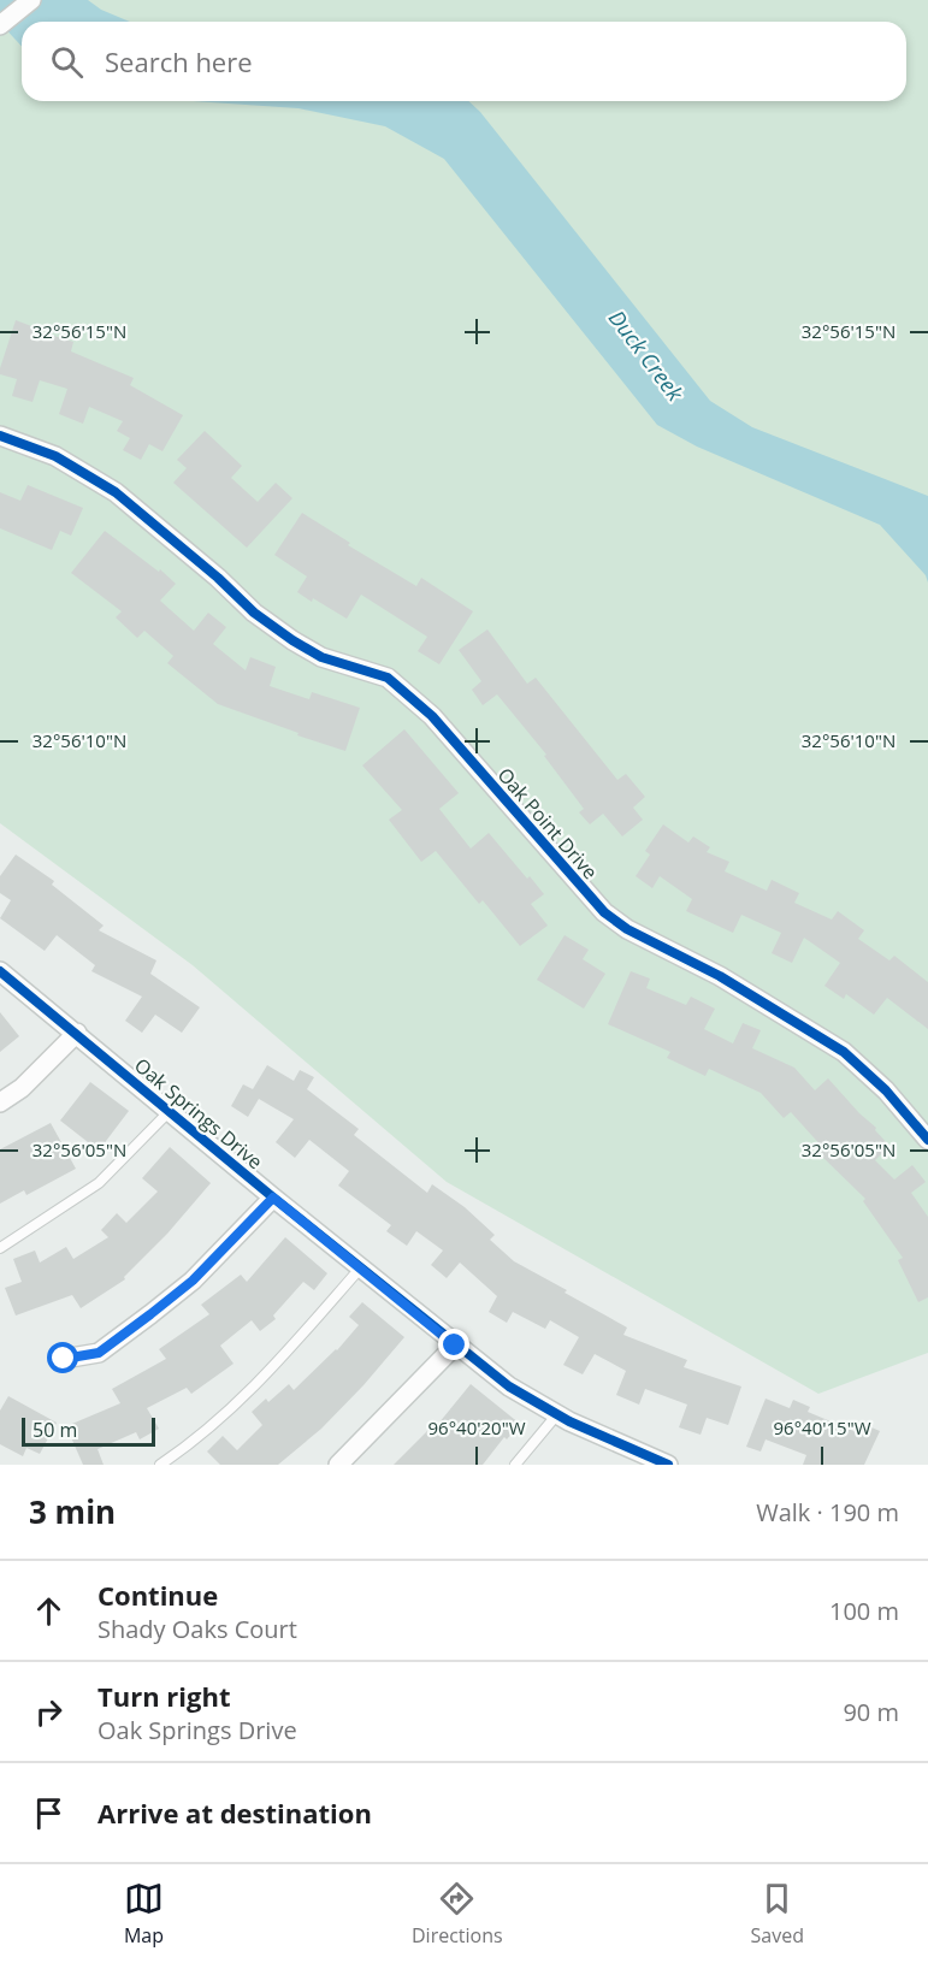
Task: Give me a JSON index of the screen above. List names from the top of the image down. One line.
{"streets":{"street":["Oak Point Drive","Oak Springs Drive"]},"water":["Duck Creek"],"scale_bar":"50 m","page":{"search":"Search here","scale":"50 m","heading":["3 min","Walk · 190 m"],"list":[["Continue","Shady Oaks Court","100 m"],["Turn right","Oak Springs Drive","90 m"],"Arrive at destination"],"nav":["Map","Directions","Saved"]},"coordinates":["32°56'15\"N","32°56'10\"N","32°56'05\"N","96°40'20\"W","96°40'15\"W"]}
